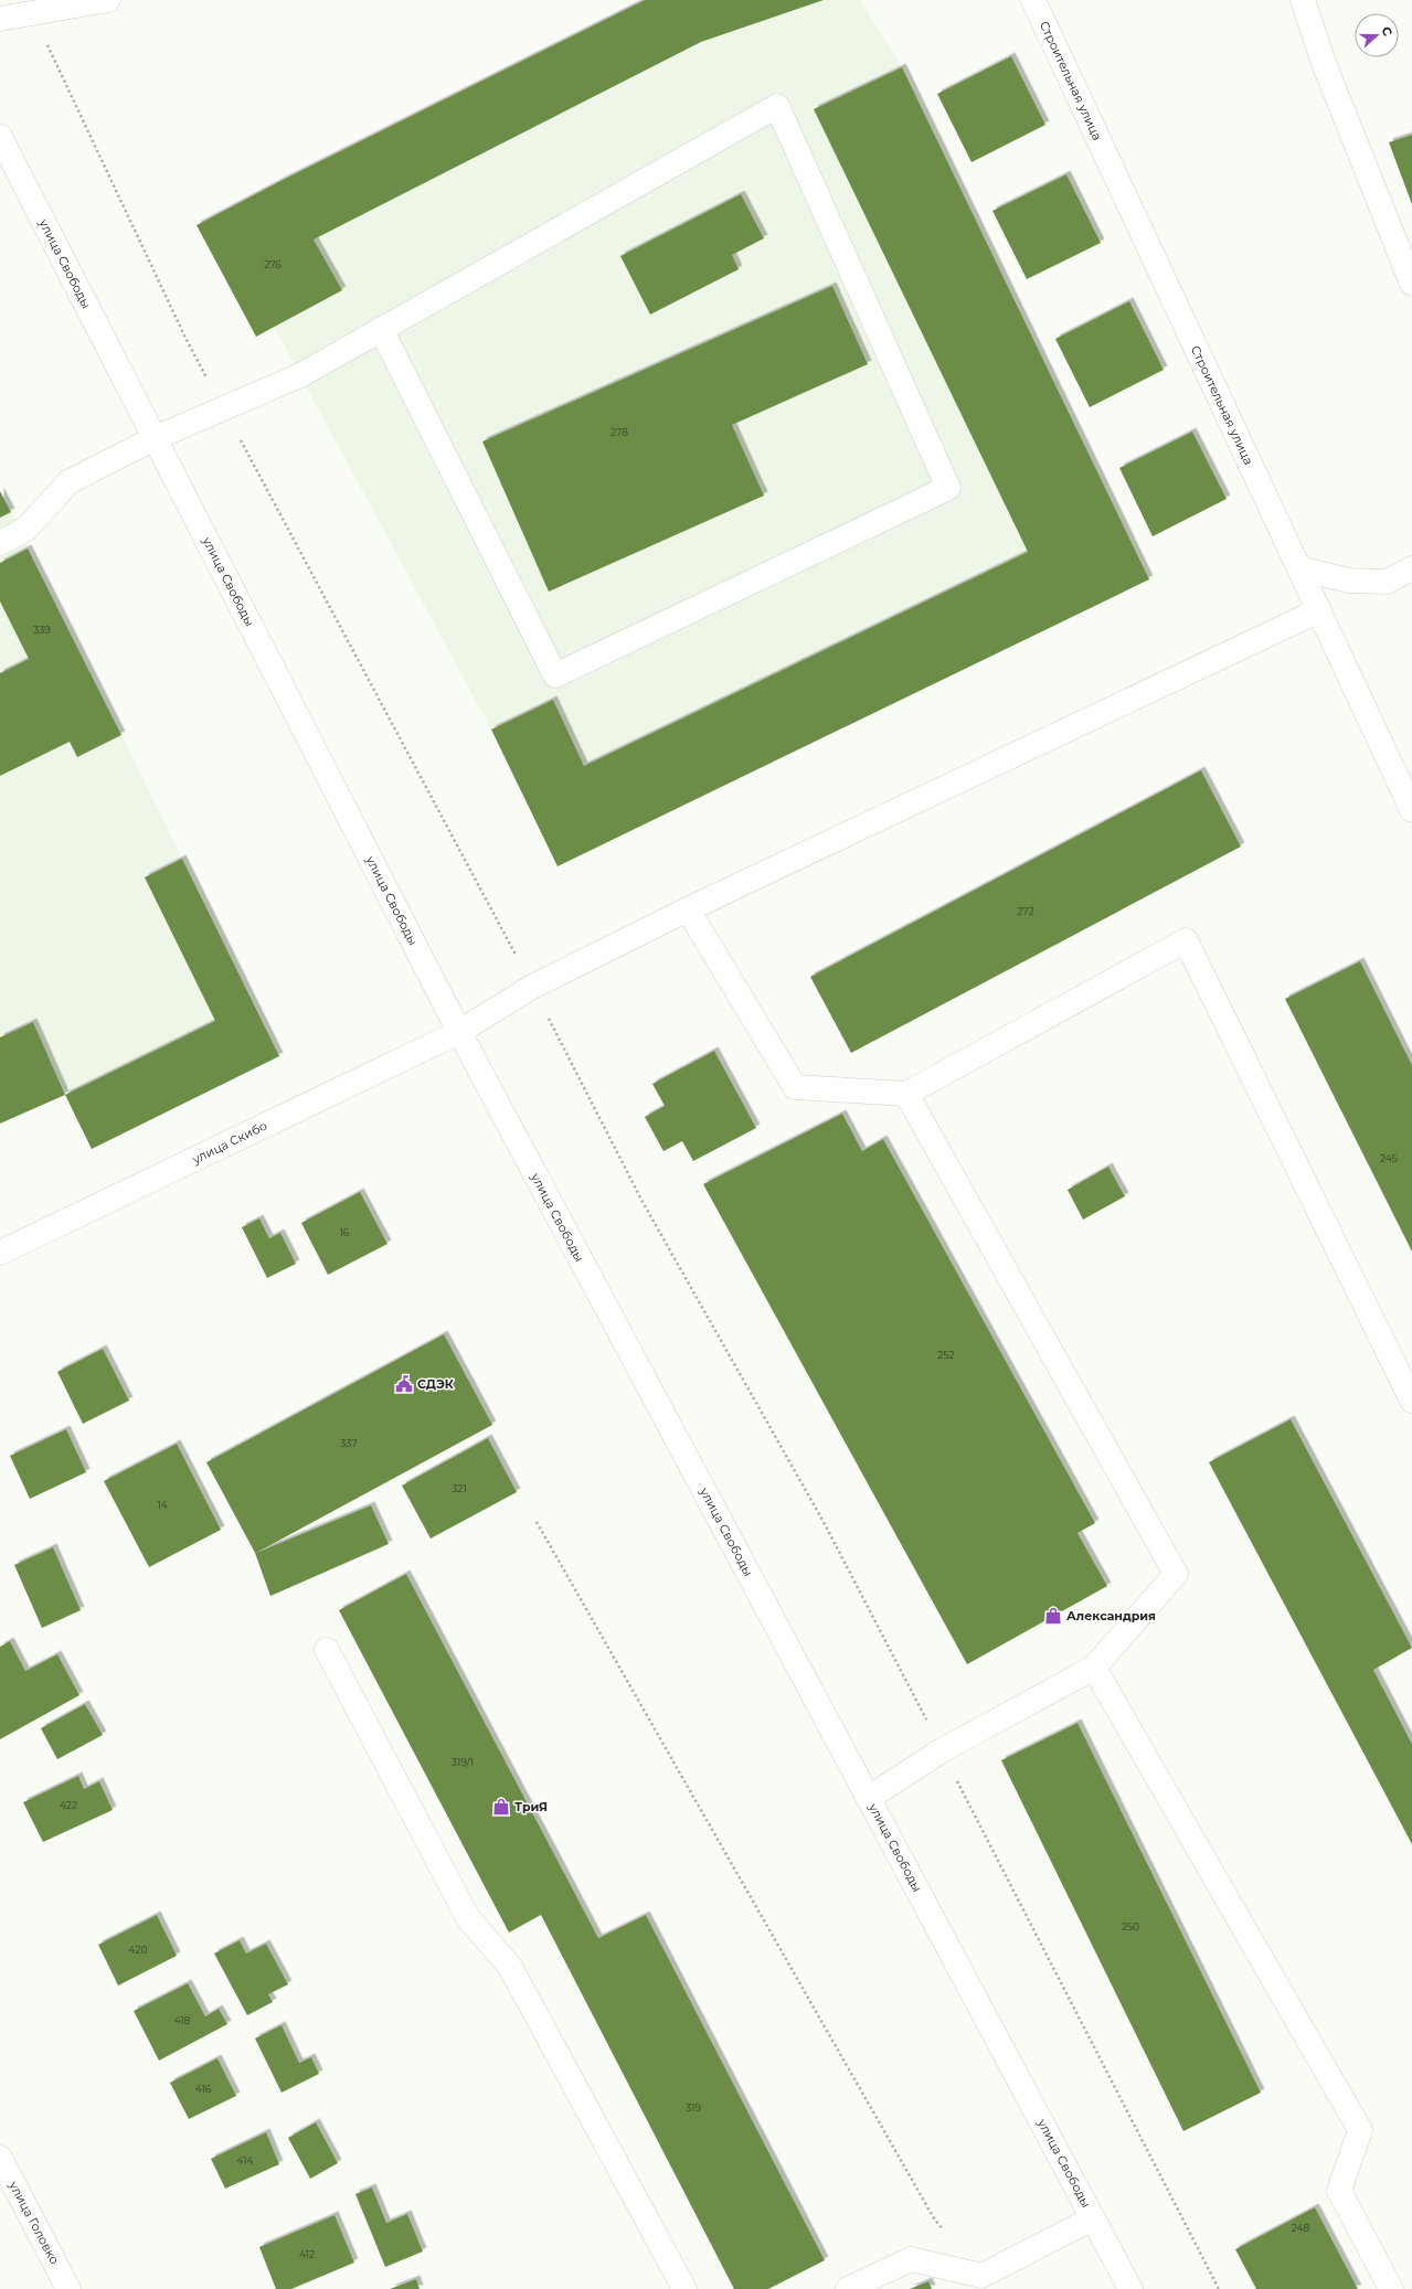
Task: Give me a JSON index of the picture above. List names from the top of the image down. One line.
{"streets":{"main road":["Строительная улица","улица Свободы","улица Скибо","улица Головко"]},"crossings":[["Строительная улица","улица Скибо"],["улица Свободы","улица Скибо"]],"places":{"public building":["СДЭК"],"shop":["Александрия","ТриЯ"]},"house_numbers":["276","278","339","272","245","16","252","337","321","14","319/1","422","250","420","418","416","319","414","248","412"],"north":"right"}
